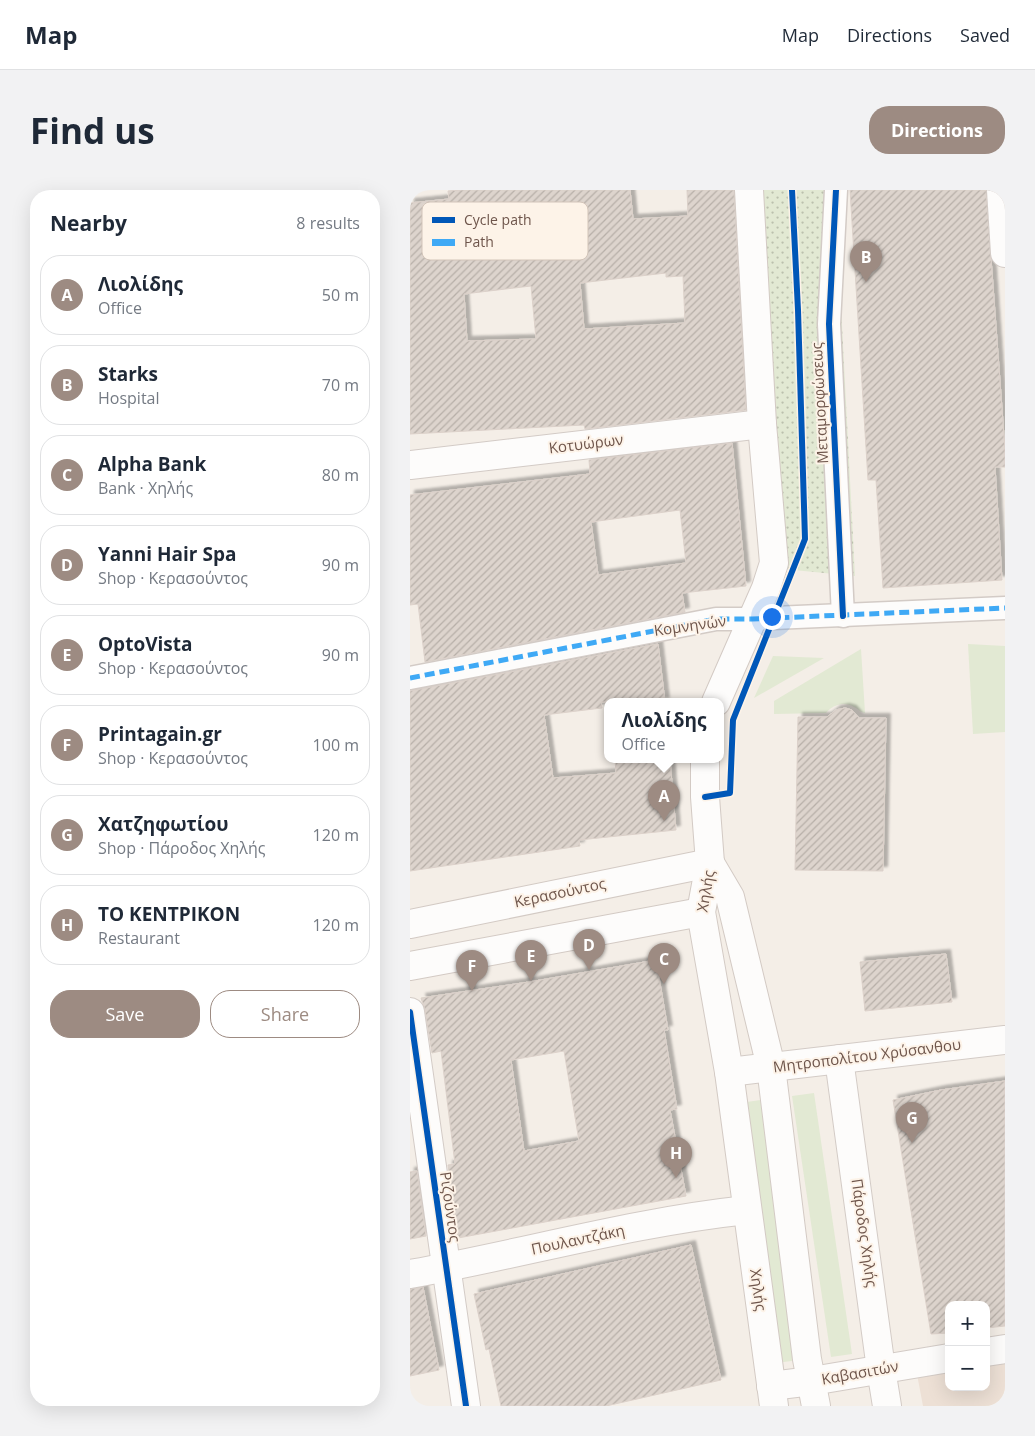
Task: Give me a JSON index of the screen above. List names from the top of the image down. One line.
{"streets":{"main road":["Κοτυώρων","Χηλής","Κερασούντος","Μητροπολίτου Χρύσανθου","Ριζούντος","Πάροδος Χηλής","Πουλαντζάκη","Καβασιτών"],"street":["Μεταμορφώσεως","Κομνηνών"]},"crossings":[["Μεταμορφώσεως","Κομνηνών"],["Χηλής","Κερασούντος"],["Χηλής","Μητροπολίτου Χρύσανθου"],["Χηλής","Πουλαντζάκη"],["Χηλής","Καβασιτών"],["Μητροπολίτου Χρύσανθου","Πάροδος Χηλής"],["Ριζούντος","Πουλαντζάκη"],["Πάροδος Χηλής","Καβασιτών"]],"legend":["Cycle path","Path"],"page":{"header":"Map","nav":["Map","Directions","Saved"],"buttons":["Directions",["Save","Share"]],"title":"Find us","heading":["Nearby","8 results"],"pins":["B","A","D","E","C","F","G","H"],"list":[{"mark":"A","name":"Λιολίδης","note":"Office","value":"50 m"},{"mark":"B","name":"Starks","note":"Hospital","value":"70 m"},{"mark":"C","name":"Alpha Bank","note":"Bank · Χηλής","value":"80 m"},{"mark":"D","name":"Yanni Hair Spa","note":"Shop · Κερασούντος","value":"90 m"},{"mark":"E","name":"OptoVista","note":"Shop · Κερασούντος","value":"90 m"},{"mark":"F","name":"Printagain.gr","note":"Shop · Κερασούντος","value":"100 m"},{"mark":"G","name":"Χατζηφωτίου","note":"Shop · Πάροδος Χηλής","value":"120 m"},{"mark":"H","name":"ΤΟ ΚΕΝΤΡΙΚΟΝ","note":"Restaurant","value":"120 m"}],"popup":["Λιολίδης","Office"],"map_buttons":["+","−"]}}
